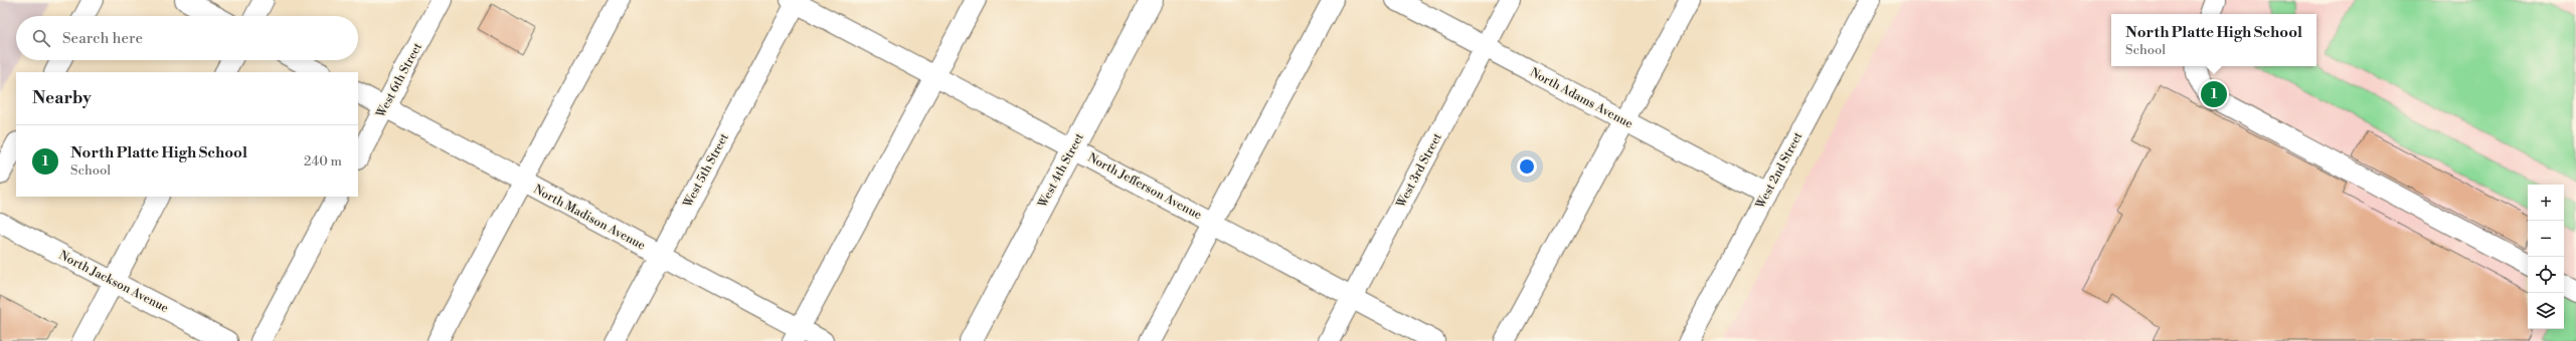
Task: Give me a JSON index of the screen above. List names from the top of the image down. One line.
{"streets":{"main road":["West 4th Street"],"street":["West 6th Street","North Adams Avenue","West 5th Street","West 3rd Street","West 2nd Street","North Jefferson Avenue","North Madison Avenue","North Jackson Avenue"]},"crossings":[["West 6th Street","North Madison Avenue"],["North Adams Avenue","West 3rd Street"],["North Adams Avenue","West 2nd Street"],["West 5th Street","North Jefferson Avenue"],["West 5th Street","North Madison Avenue"],["West 4th Street","North Jefferson Avenue"],["West 3rd Street","North Jefferson Avenue"]],"page":{"popup":["North Platte High School","School"],"search":"Search here","heading":"Nearby","pins":"1","list":[{"mark":"1","name":"North Platte High School","note":"School","value":"240 m"}],"map_buttons":["+","−"]}}
